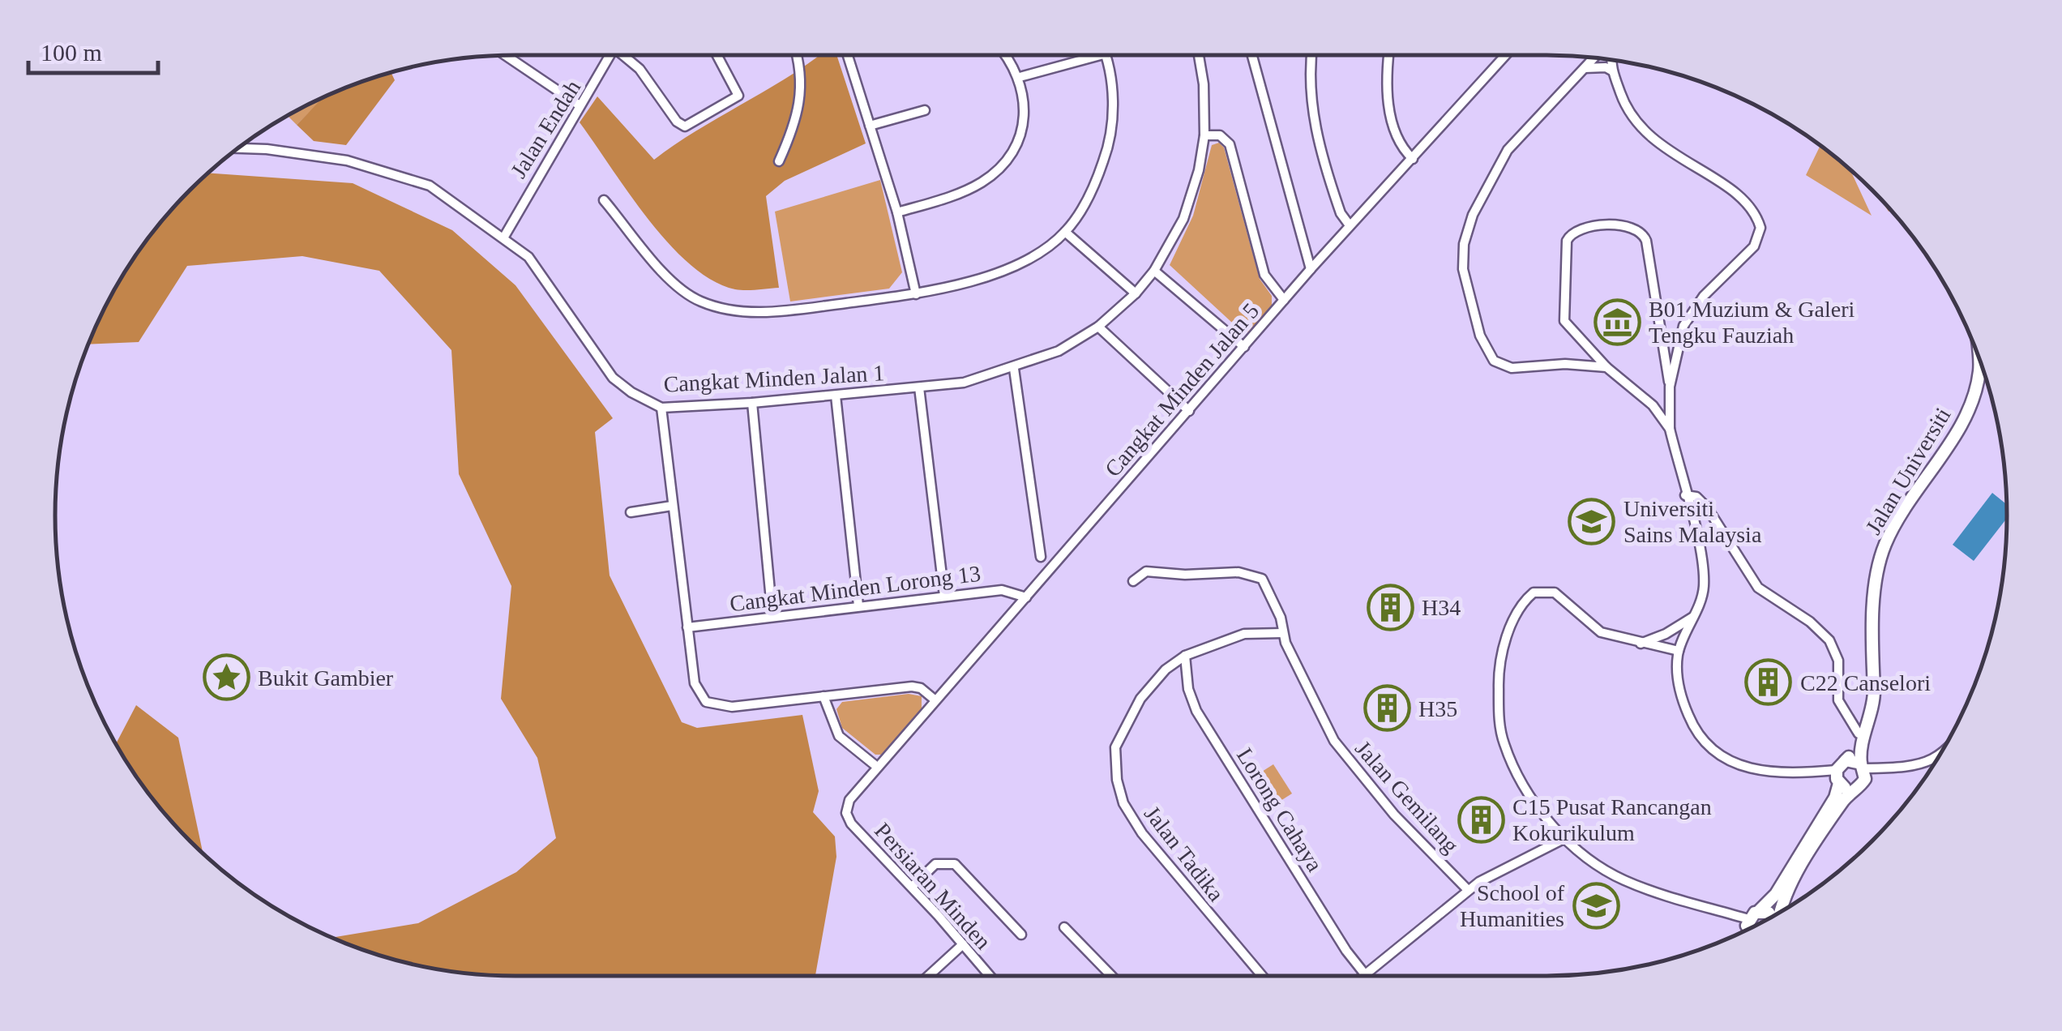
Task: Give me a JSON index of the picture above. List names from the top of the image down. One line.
{"streets":{"street":["Jalan Endah","Cangkat Minden Jalan 1","Cangkat Minden Jalan 5","Jalan Universiti","Cangkat Minden Lorong 13","Jalan Gemilang","Lorong Cahaya","Jalan Tadika","Persiaran Minden"]},"crossings":[["Jalan Endah","Cangkat Minden Jalan 1"],["Cangkat Minden Jalan 5","Cangkat Minden Lorong 13"],["Cangkat Minden Jalan 5","Persiaran Minden"],["Jalan Gemilang","Jalan Tadika"],["Lorong Cahaya","Jalan Tadika"]],"places":{"museum":["B01 Muzium & Galeri Tengku Fauziah"],"school or university":["Universiti Sains Malaysia","School of Humanities"],"building":["H34","C22 Canselori","H35","C15 Pusat Rancangan Kokurikulum"],"place":["Bukit Gambier"]},"scale_bar":"100 m"}
